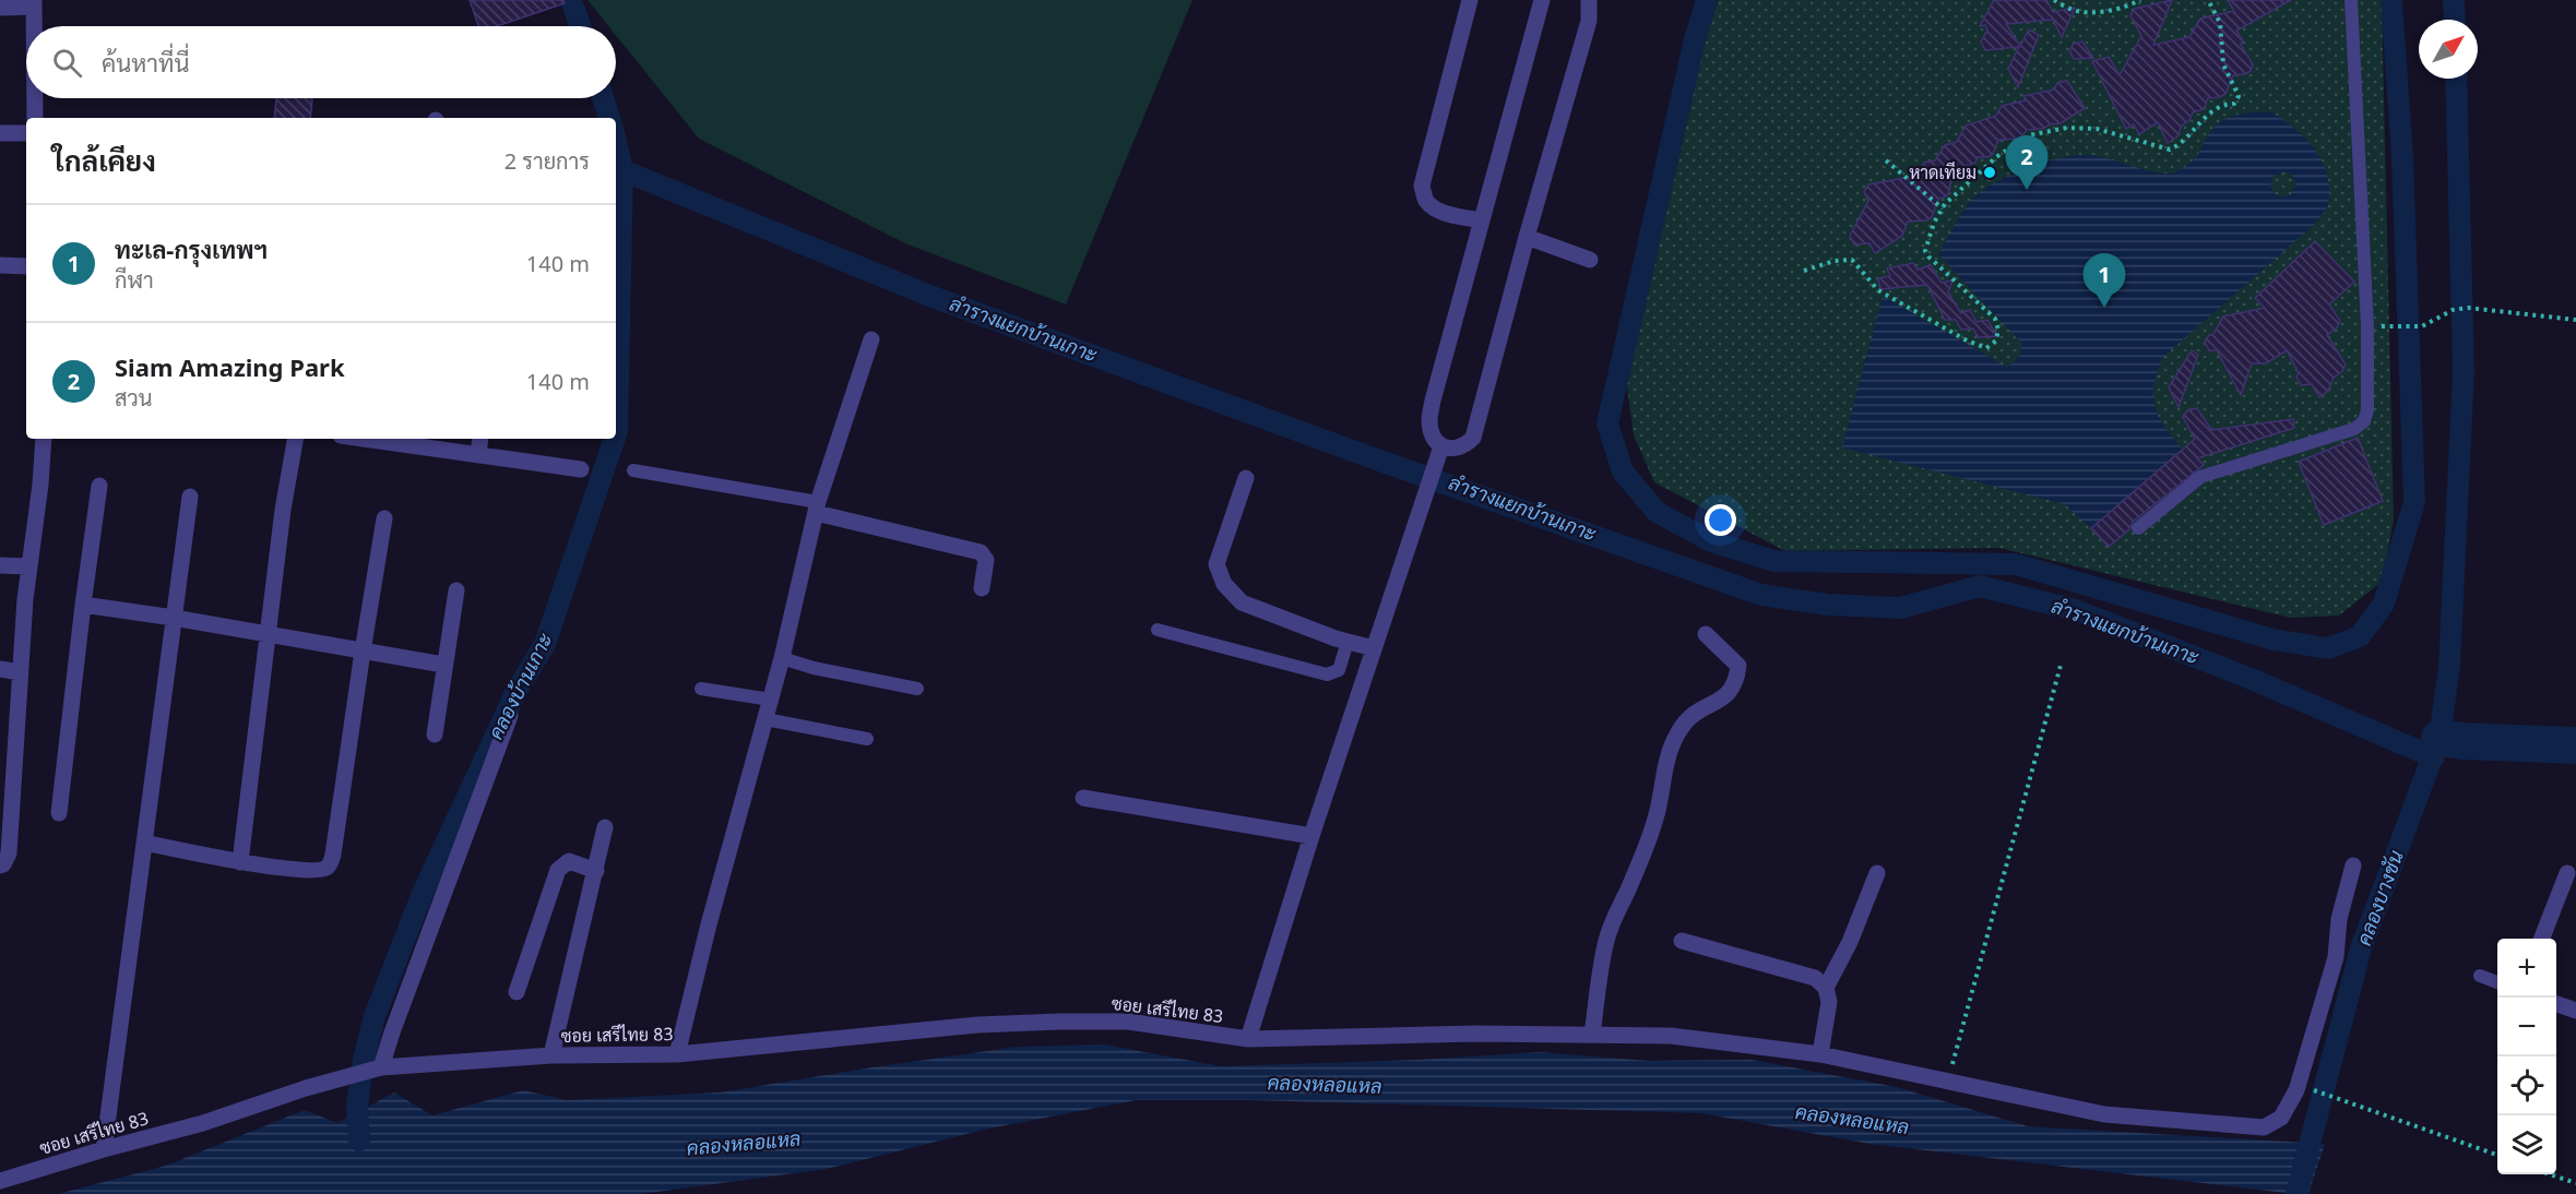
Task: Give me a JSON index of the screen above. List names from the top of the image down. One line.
{"streets":{"street":["ซอย เสรีไทย 83"]},"water":["ลำรางแยกบ้านเกาะ","คลองบ้านเกาะ","คลองบางชัน","คลองหลอแหล"],"places":["หาดเทียม"],"north":"top right","page":{"search":"ค้นหาที่นี่","heading":["ใกล้เคียง","2 รายการ"],"pins":["2","1"],"list":[{"mark":"1","name":"ทะเล-กรุงเทพฯ","note":"กีฬา","value":"140 m"},{"mark":"2","name":"Siam Amazing Park","note":"สวน","value":"140 m"}],"map_buttons":["+","−"]}}
